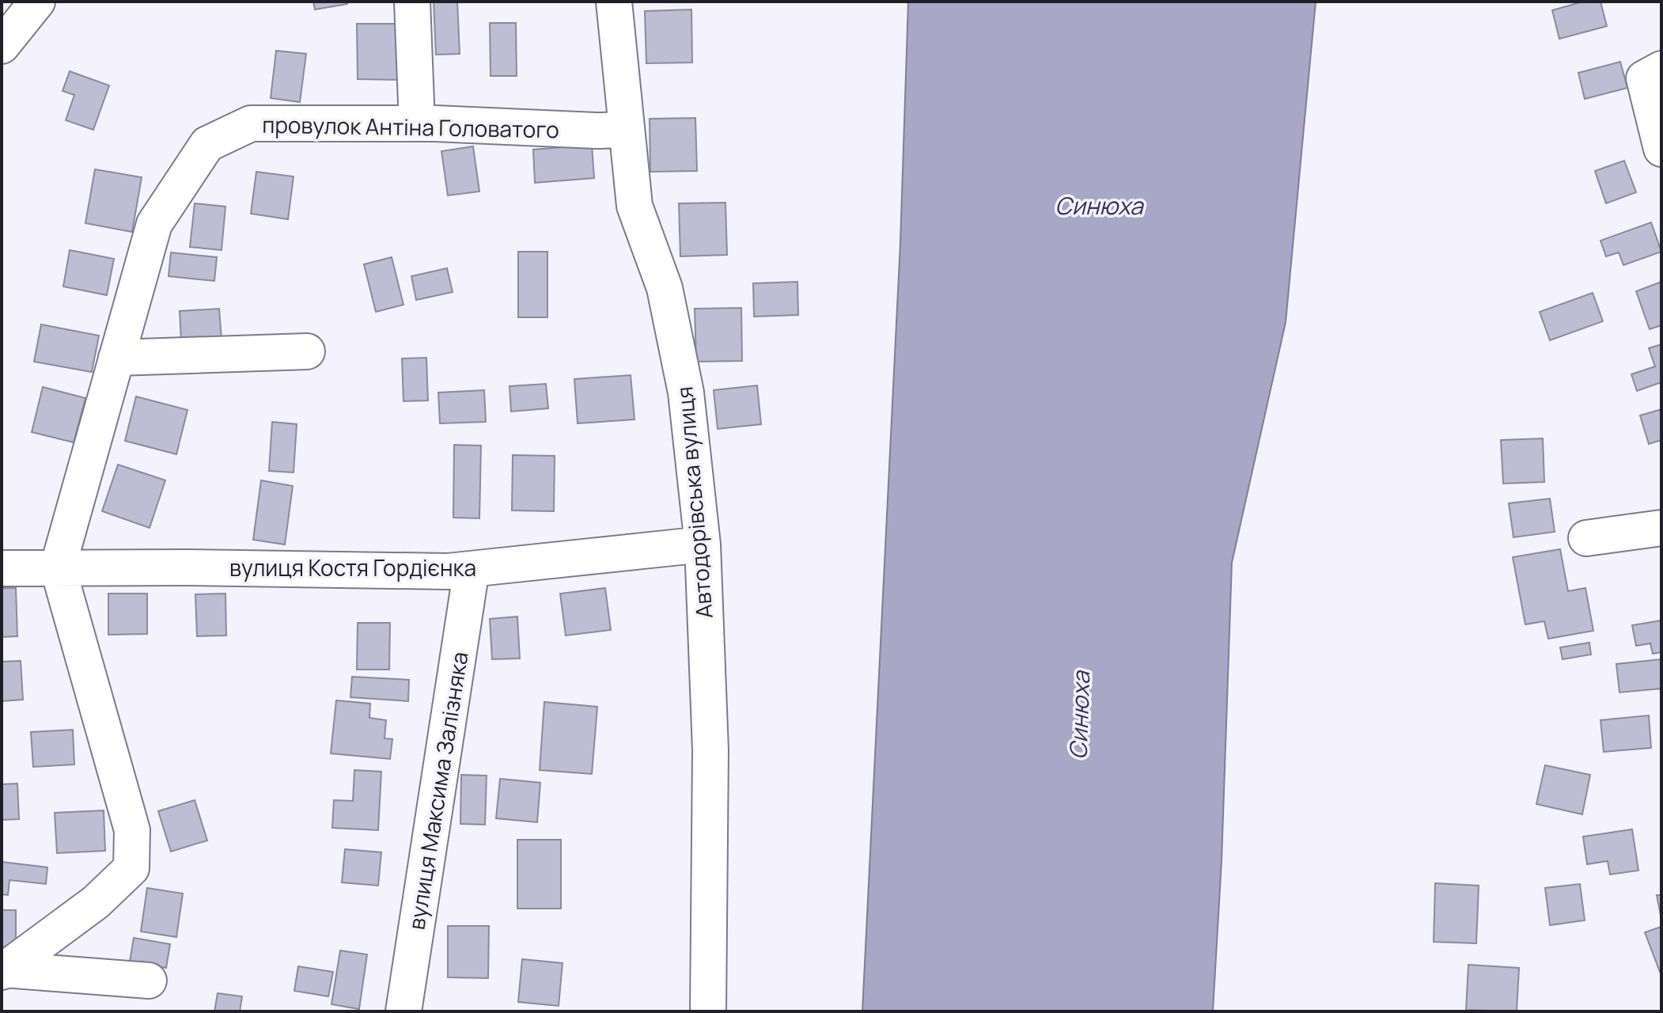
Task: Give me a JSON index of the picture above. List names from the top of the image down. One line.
{"streets":{"street":["провулок Антіна Головатого","Автодорівська вулиця","вулиця Костя Гордієнка","вулиця Максима Залізняка"]},"crossings":[["провулок Антіна Головатого","Автодорівська вулиця"],["провулок Антіна Головатого","вулиця Костя Гордієнка"],["Автодорівська вулиця","вулиця Костя Гордієнка"],["вулиця Костя Гордієнка","вулиця Максима Залізняка"]],"water":["Синюха"]}
